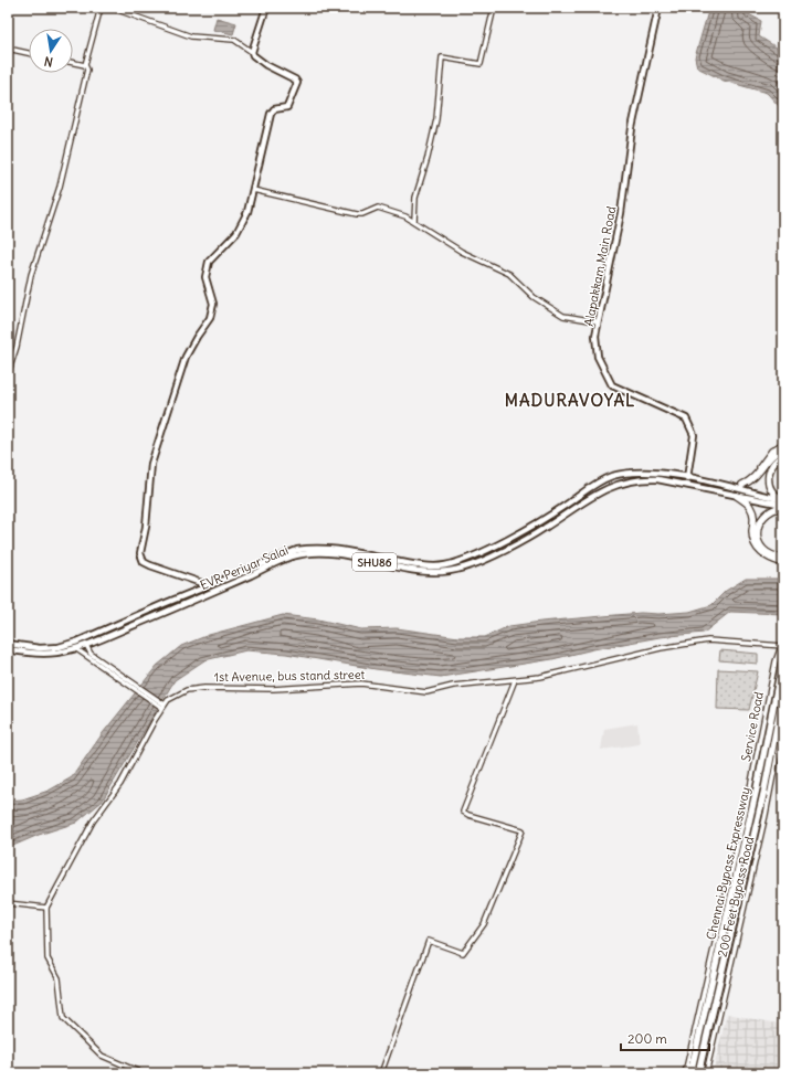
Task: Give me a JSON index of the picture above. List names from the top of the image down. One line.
{"streets":{"highway":["Chennai Bypass Expressway"],"main road":["Alapakkam Main Road","SHU86","EVR Periyar Salai"],"street":["1st Avenue, bus stand street","Service Road","200 Feet Bypass Road"]},"crossings":[["Alapakkam Main Road","EVR Periyar Salai"],["SHU86","EVR Periyar Salai"],["1st Avenue, bus stand street","Service Road"]],"districts":["MADURAVOYAL"],"scale_bar":"200 m","north":"bottom"}
